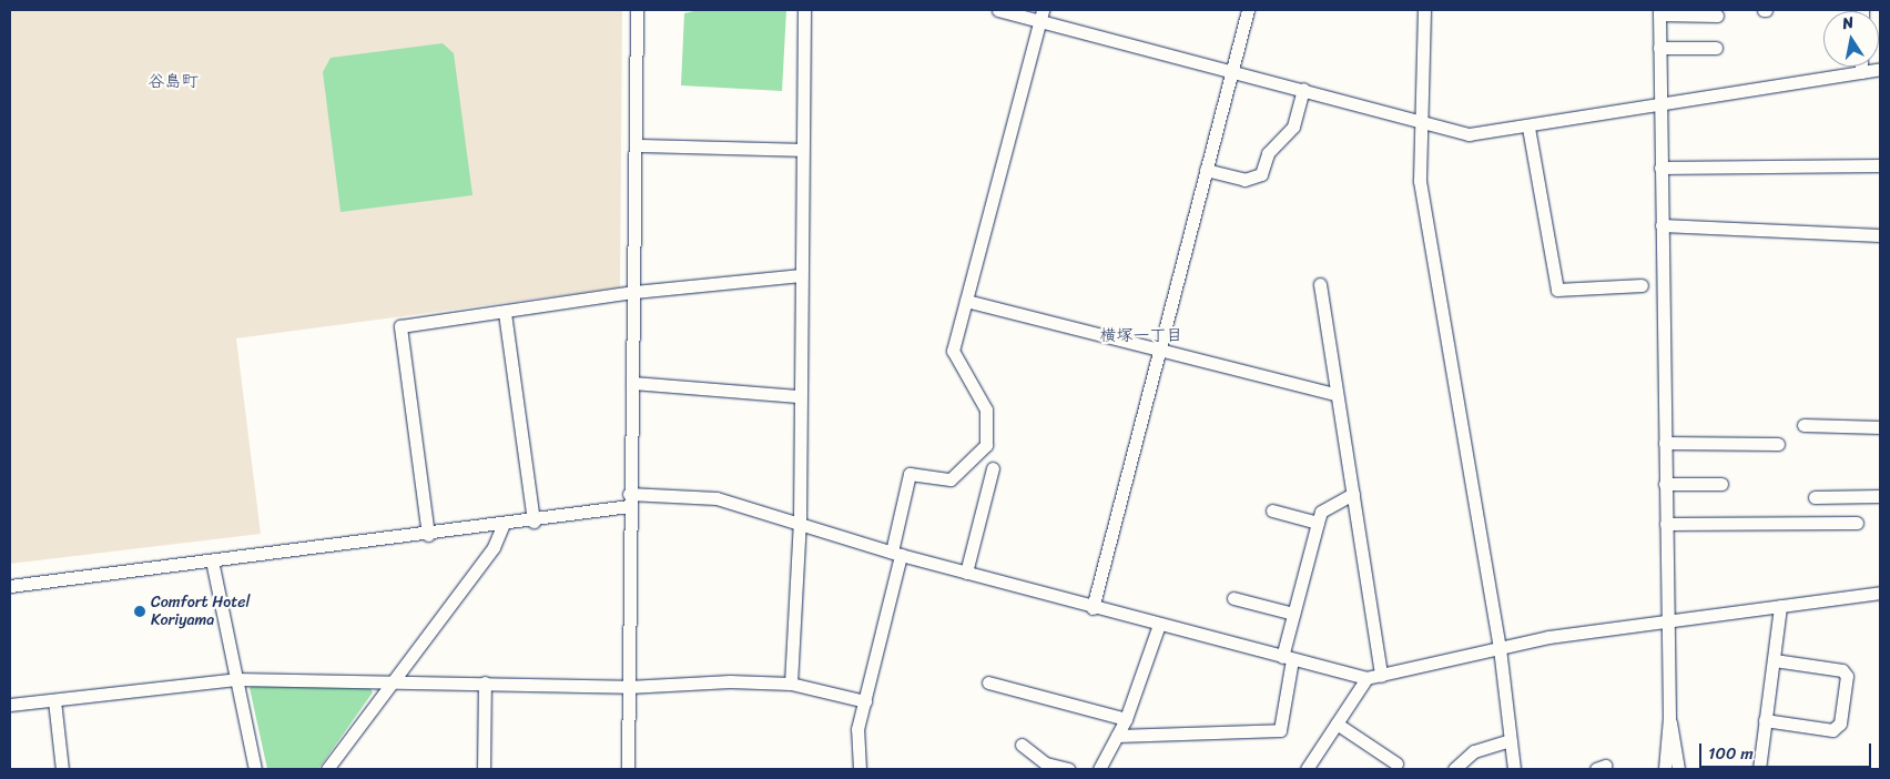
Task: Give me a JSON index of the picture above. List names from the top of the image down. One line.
{"districts":["谷島町","横塚一丁目"],"places":["Comfort Hotel Koriyama"],"scale_bar":"100 m","north":"top"}
